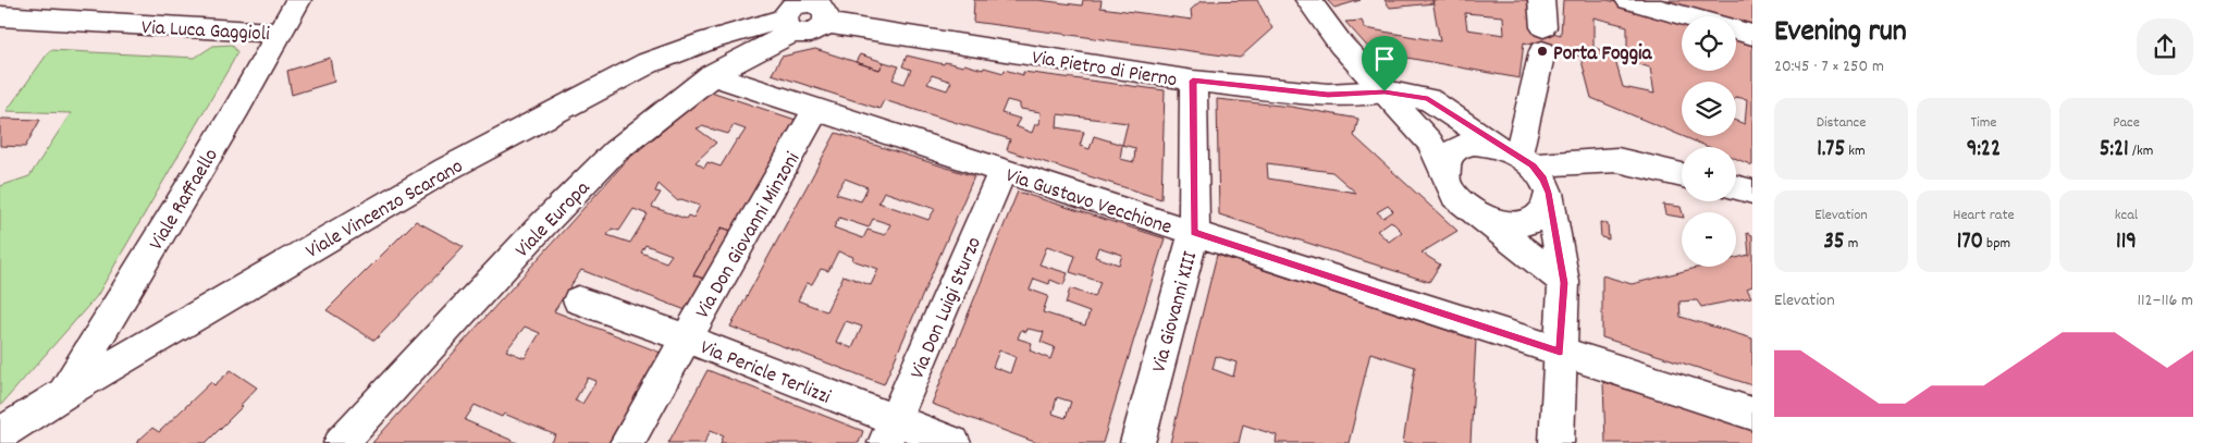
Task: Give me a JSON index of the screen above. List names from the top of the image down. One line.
{"streets":{"street":["Via Luca Gaggioli","Via Pietro di Pierno","Viale Raffaello","Via Gustavo Vecchione","Viale Vincenzo Scarano","Viale Europa","Via Don Giovanni Minzoni","Via Don Luigi Sturzo","Via Giovanni XIII","Via Pericle Terlizzi"]},"crossings":[["Via Luca Gaggioli","Viale Raffaello"],["Via Pietro di Pierno","Via Giovanni XIII"],["Viale Raffaello","Viale Vincenzo Scarano"],["Via Gustavo Vecchione","Viale Europa"],["Via Gustavo Vecchione","Via Don Giovanni Minzoni"],["Via Gustavo Vecchione","Via Don Luigi Sturzo"],["Via Gustavo Vecchione","Via Giovanni XIII"],["Viale Vincenzo Scarano","Viale Europa"],["Via Don Giovanni Minzoni","Via Pericle Terlizzi"],["Via Don Luigi Sturzo","Via Pericle Terlizzi"]],"places":["Porta Foggia"],"page":{"heading":["Evening run","20:45 · 7 × 250 m"],"map_buttons":["+","−"],"stats":[["Distance","1.75 km"],["Time","9:22"],["Pace","5:21 /km"],["Elevation","35 m"],["Heart rate","170 bpm"],["kcal","119"]],"chart":["Elevation","112–116 m"]}}
